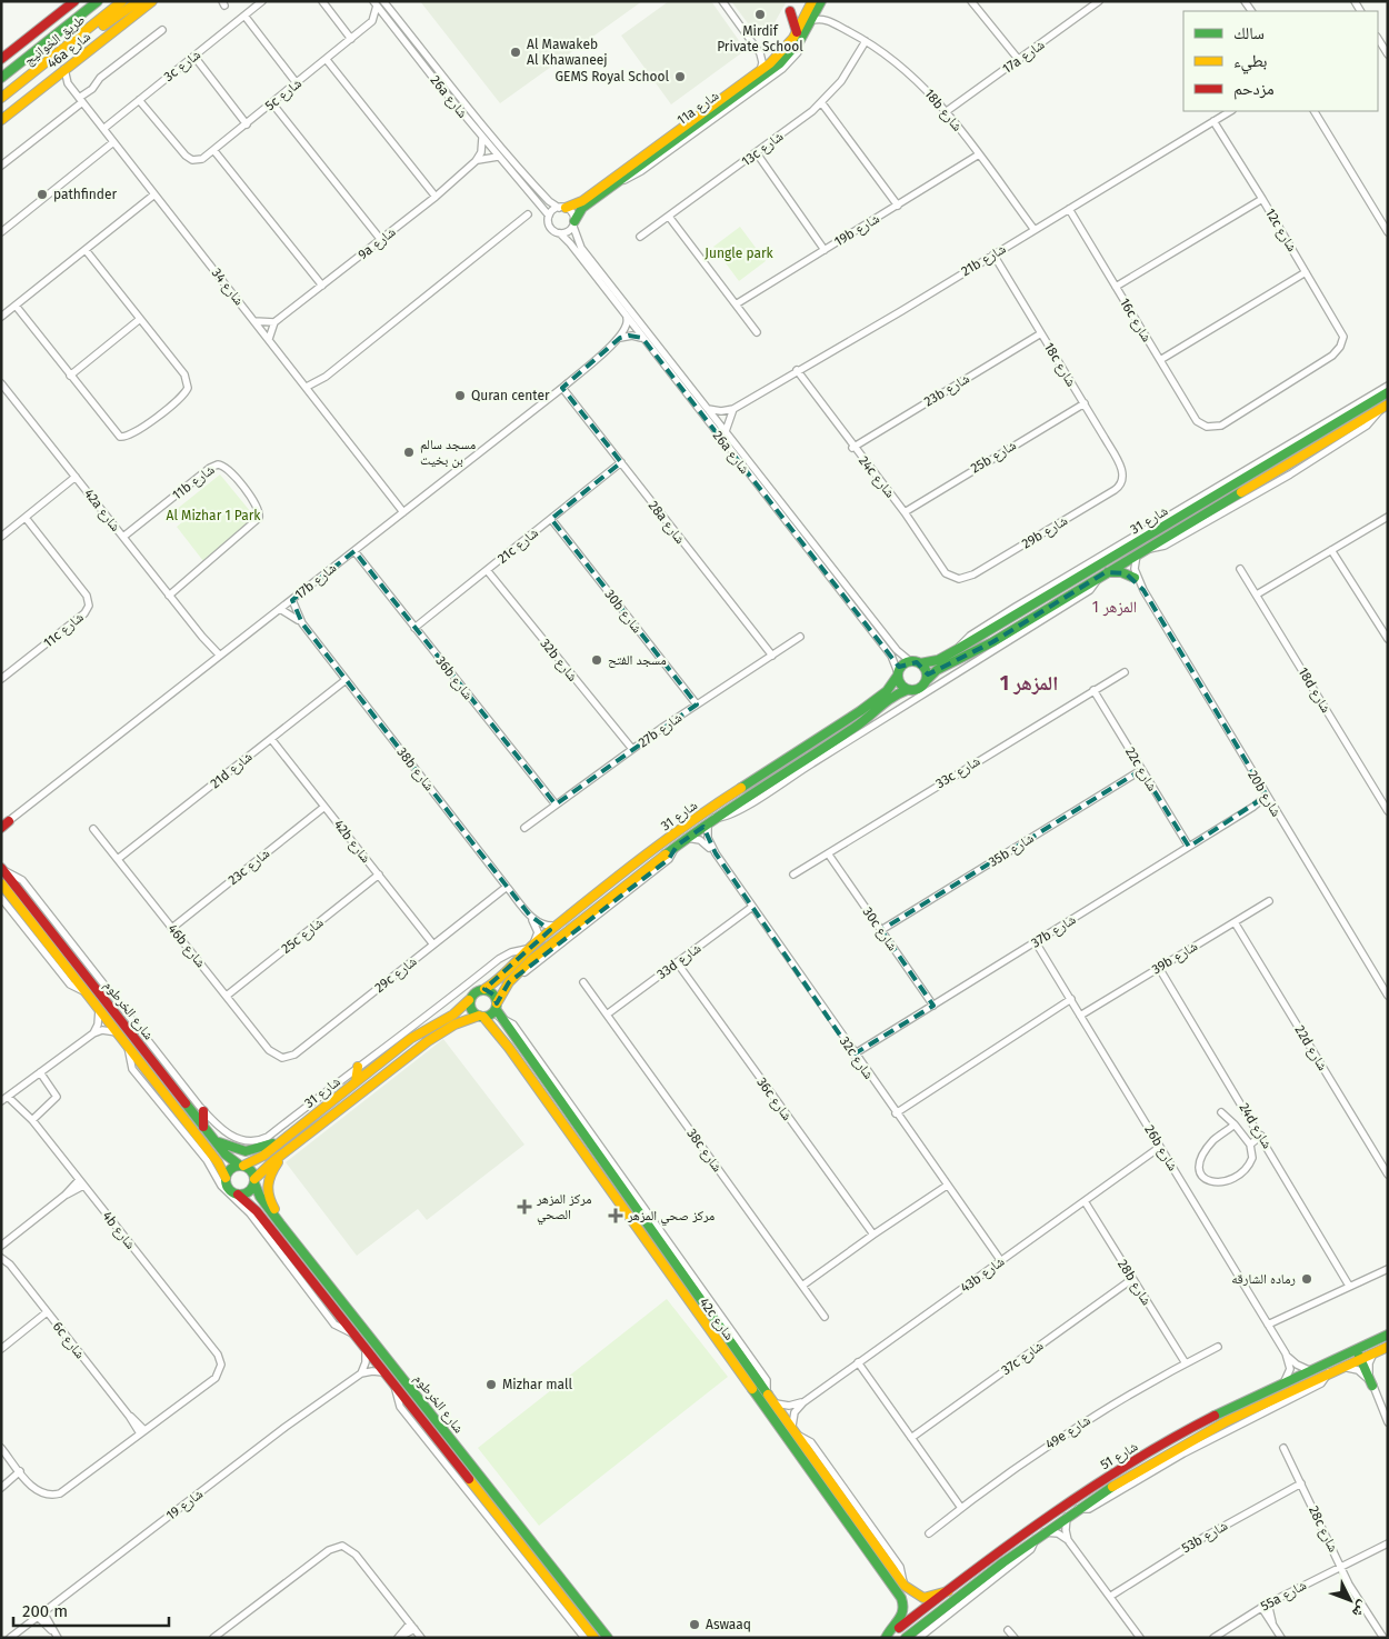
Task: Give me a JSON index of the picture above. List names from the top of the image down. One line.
{"streets":{"main road":["طريق الخوانيج","46a شارع","11a شارع","شارع 31","شارع الخرطوم","42c شارع","شارع 51"],"street":["17a شارع","3c شارع","5c شارع","26a شارع","18b شارع","13c شارع","19b شارع","12c شارع","9a شارع","21b شارع","شارع 34","16c شارع","18c شارع","23b شارع","25b شارع","24c شارع","11b شارع","42a شارع","28a شارع","29b شارع","21c شارع","17b شارع","30b شارع","11c شارع","32b شارع","36b شارع","18d شارع","27b شارع","38b شارع","22c شارع","21d شارع","33c شارع","20b شارع","42b شارع","35b شارع","23c شارع","30c شارع","37b شارع","25c شارع","46b شارع","39b شارع","33d شارع","29c شارع","22d شارع","32c شارع","36c شارع","24d شارع","26b شارع","38c شارع","4b شارع","43b شارع","28b شارع","6c شارع","37c شارع","49e شارع","شارع 19","28c شارع","53b شارع","55a شارع"]},"crossings":[["46a شارع","شارع 34"],["17a شارع","18b شارع"],["3c شارع","5c شارع"],["3c شارع","شارع 34"],["26a شارع","11a شارع"],["26a شارع","شارع 31"],["18b شارع","13c شارع"],["18b شارع","19b شارع"],["18b شارع","21b شارع"],["12c شارع","21b شارع"],["12c شارع","16c شارع"],["21b شارع","16c شارع"],["21b شارع","18c شارع"],["21b شارع","24c شارع"],["شارع 34","17b شارع"],["18c شارع","23b شارع"],["18c شارع","25b شارع"],["18c شارع","29b شارع"],["23b شارع","24c شارع"],["25b شارع","24c شارع"],["24c شارع","29b شارع"],["11b شارع","42a شارع"],["42a شارع","17b شارع"],["شارع 31","38b شارع"],["شارع 31","20b شارع"],["شارع 31","شارع الخرطوم"],["شارع 31","32c شارع"],["شارع 31","42c شارع"],["28a شارع","21c شارع"],["28a شارع","17b شارع"],["28a شارع","27b شارع"],["21c شارع","30b شارع"],["21c شارع","32b شارع"],["21c شارع","36b شارع"],["17b شارع","36b شارع"],["17b شارع","38b شارع"],["30b شارع","27b شارع"],["32b شارع","27b شارع"],["36b شارع","27b شارع"],["38b شارع","21d شارع"],["38b شارع","29c شارع"],["22c شارع","33c شارع"],["22c شارع","35b شارع"],["22c شارع","37b شارع"],["21d شارع","42b شارع"],["21d شارع","46b شارع"],["33c شارع","30c شارع"],["20b شارع","37b شارع"],["42b شارع","23c شارع"],["42b شارع","25c شارع"],["42b شارع","29c شارع"],["35b شارع","30c شارع"],["23c شارع","46b شارع"],["30c شارع","37b شارع"],["37b شارع","32c شارع"],["37b شارع","26b شارع"],["25c شارع","46b شارع"],["46b شارع","29c شارع"],["39b شارع","22d شارع"],["39b شارع","24d شارع"],["39b شارع","26b شارع"],["33d شارع","32c شارع"],["33d شارع","36c شارع"],["33d شارع","38c شارع"],["32c شارع","43b شارع"],["26b شارع","43b شارع"],["26b شارع","شارع 51"],["4b شارع","6c شارع"],["43b شارع","28b شارع"],["43b شارع","42c شارع"],["28b شارع","37c شارع"],["28b شارع","49e شارع"],["42c شارع","شارع 51"],["28c شارع","53b شارع"],["28c شارع","55a شارع"]],"districts":["المزهر 1","المزهر 1"],"parks":["Jungle park","Al Mizhar 1 Park"],"places":{"other":["Mirdif Private School","Al Mawakeb Al Khawaneej","GEMS Royal School","pathfinder","Quran center","مسجد سالم بن بخيت","مسجد الفتح","رماده الشارقه","Mizhar mall","Aswaaq"],"health":["مركز المزهر الصحي","مركز صحي المزهر"]},"legend":["سالك","بطيء","مزدحم"],"scale_bar":"200 m","north":"bottom right"}
